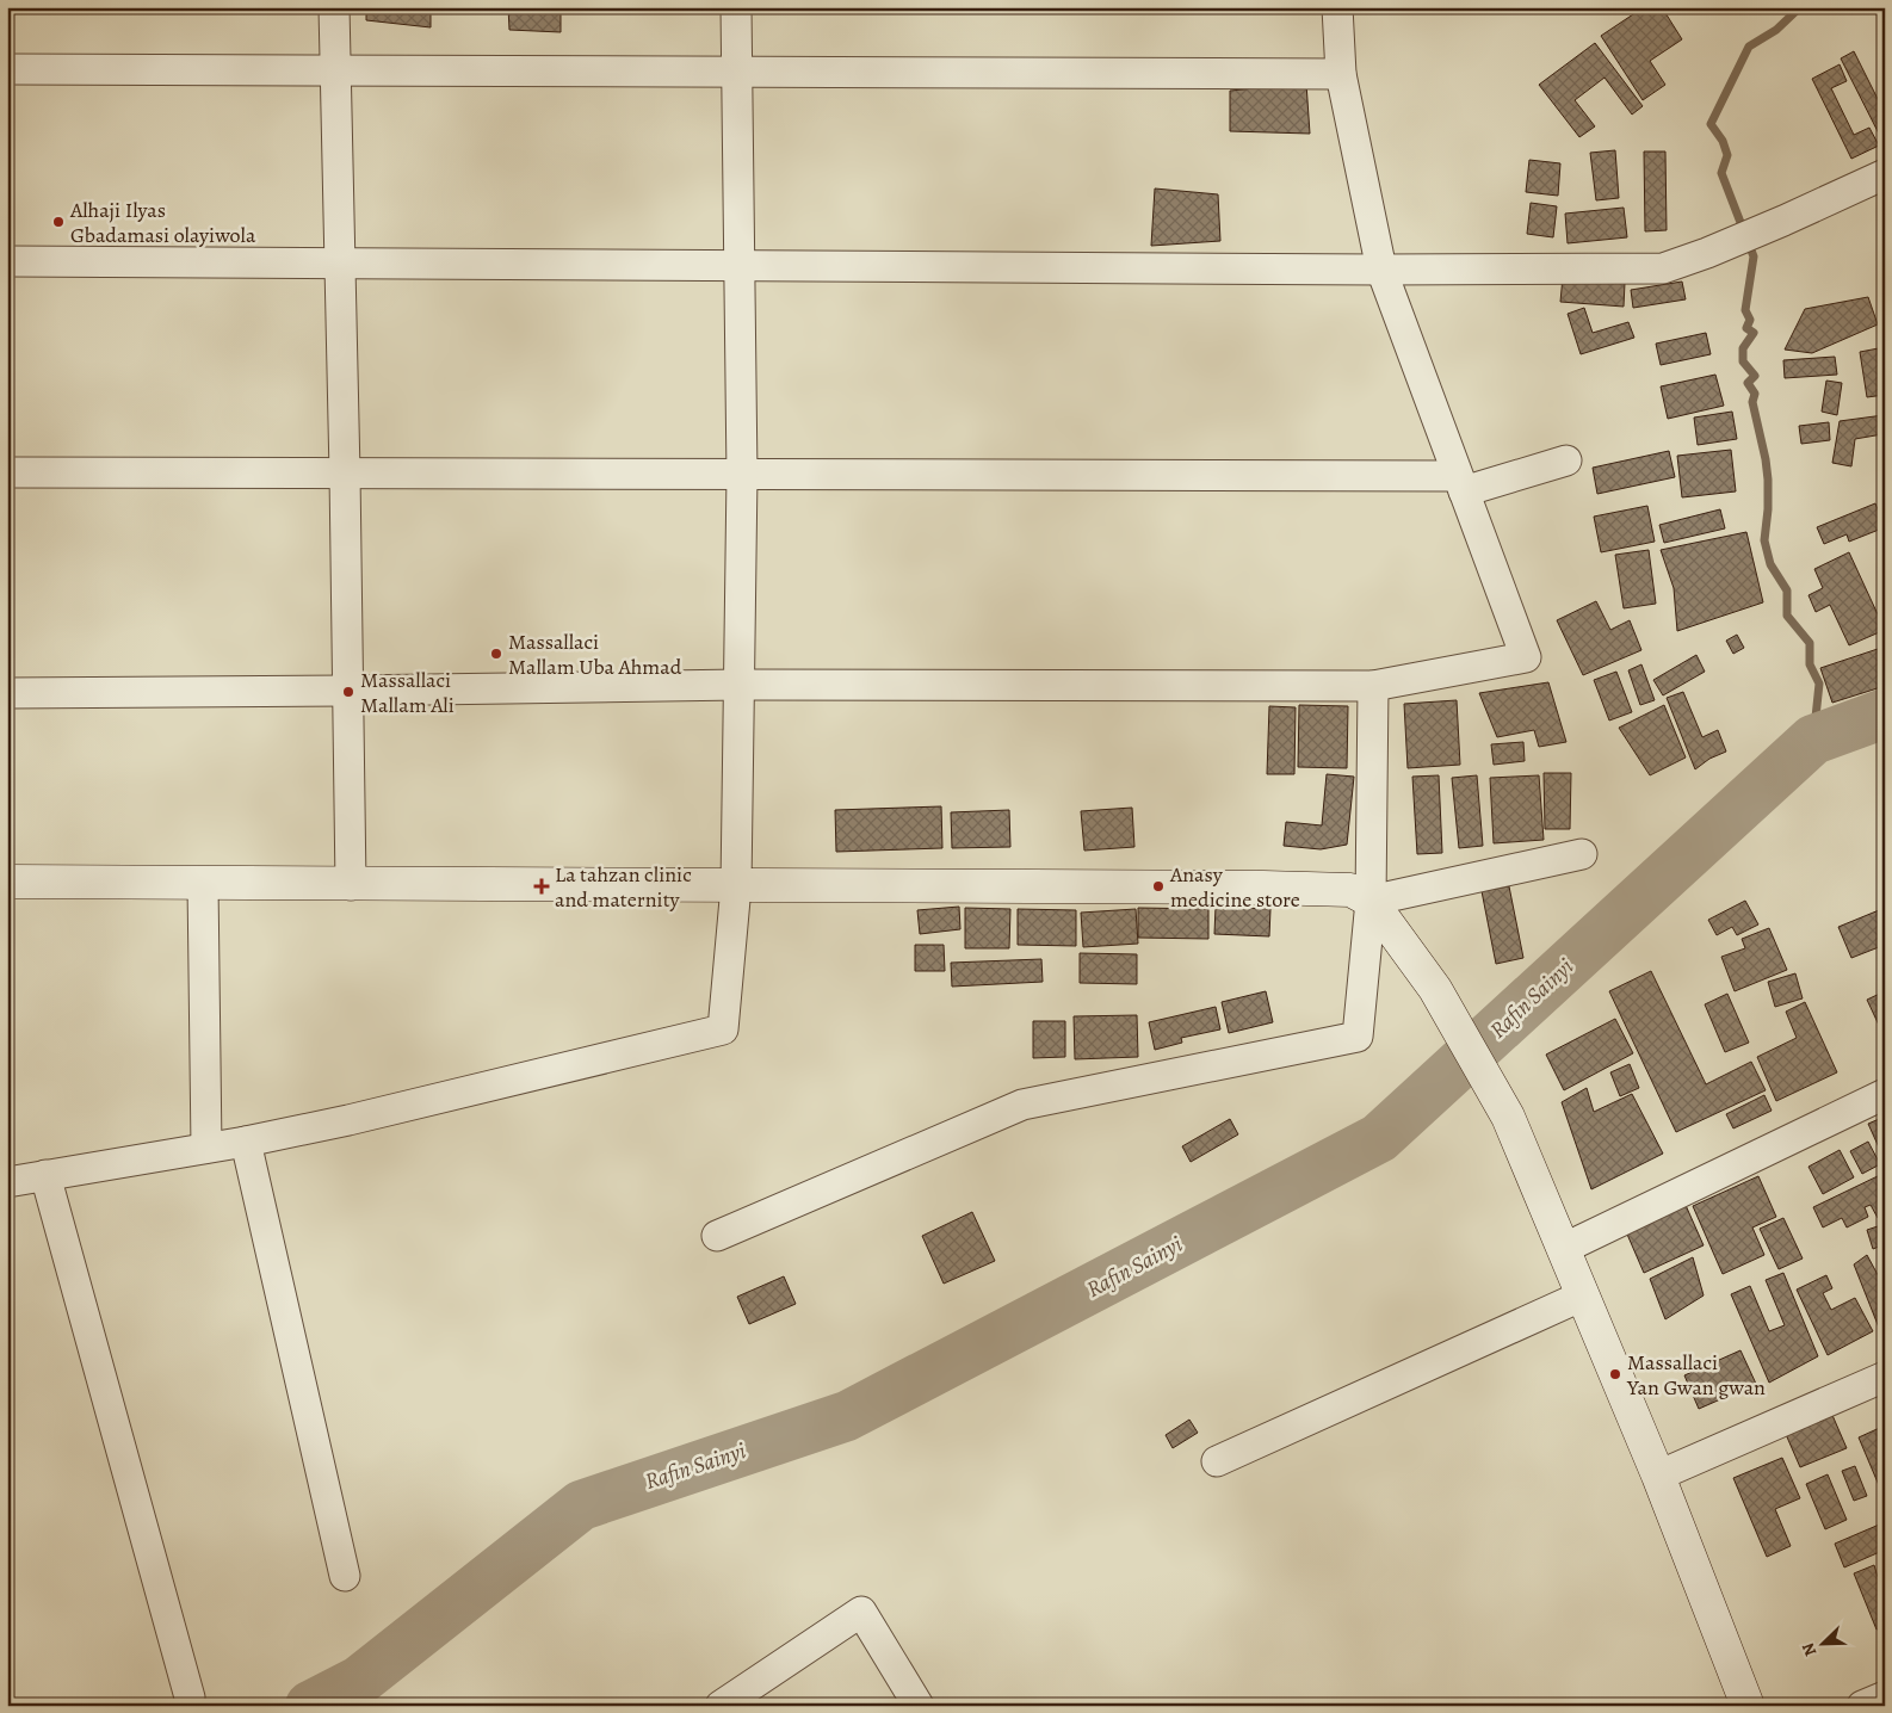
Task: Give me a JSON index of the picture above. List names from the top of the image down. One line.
{"water":["Rafin Sainyi"],"places":{"other":["Alhaji Ilyas Gbadamasi olayiwola","Massallaci Mallam Uba Ahmad","Massallaci Mallam Ali","Anasy medicine store","Massallaci Yan Gwan gwan"],"health":["La tahzan clinic and maternity"]},"north":"bottom left"}
